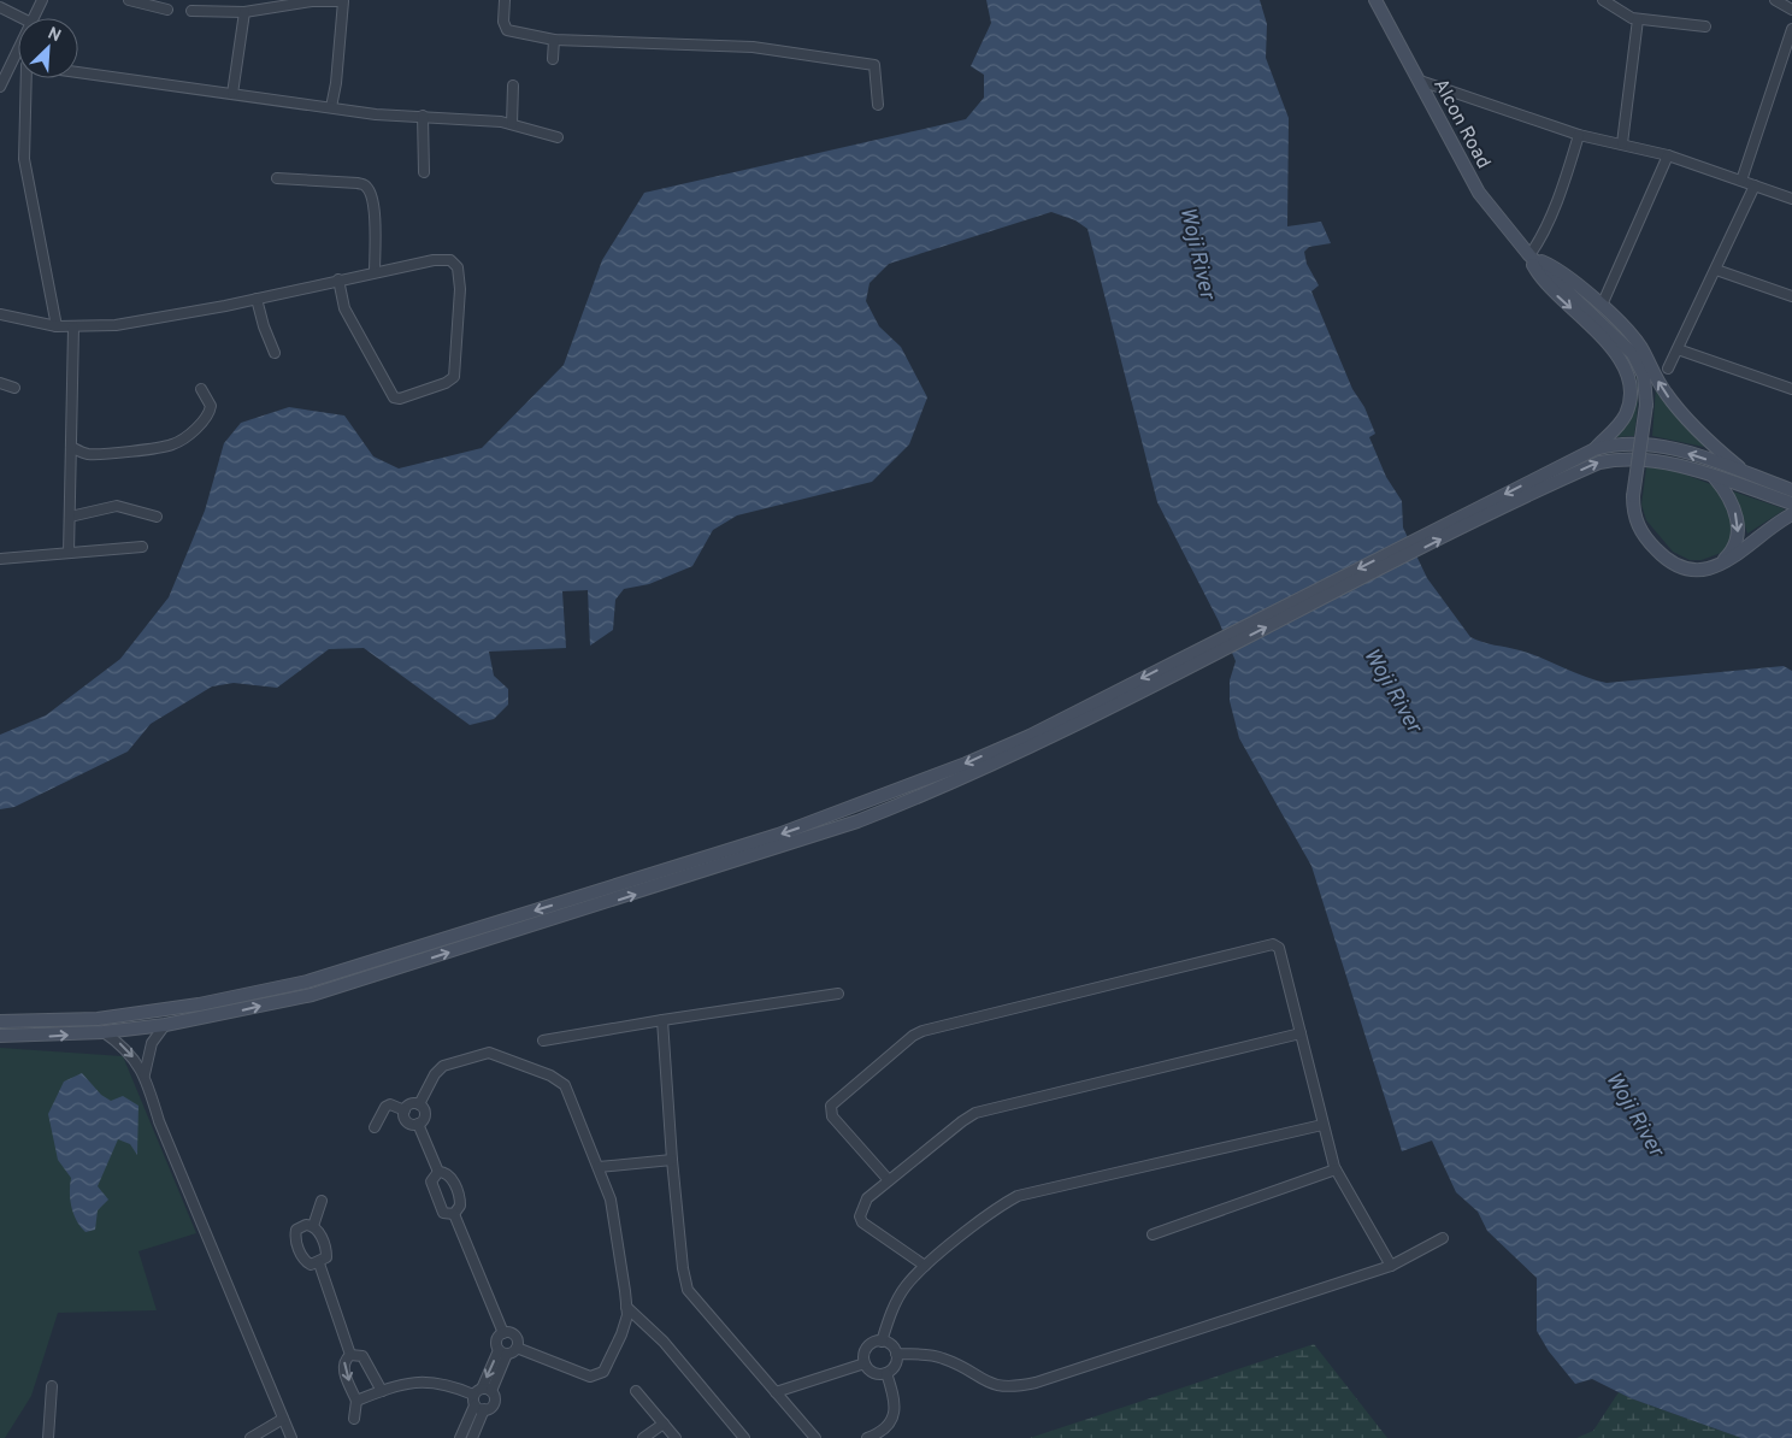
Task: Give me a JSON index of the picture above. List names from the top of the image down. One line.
{"streets":{"main road":["Alcon Road"]},"water":["Woji River"],"north":"top right"}
